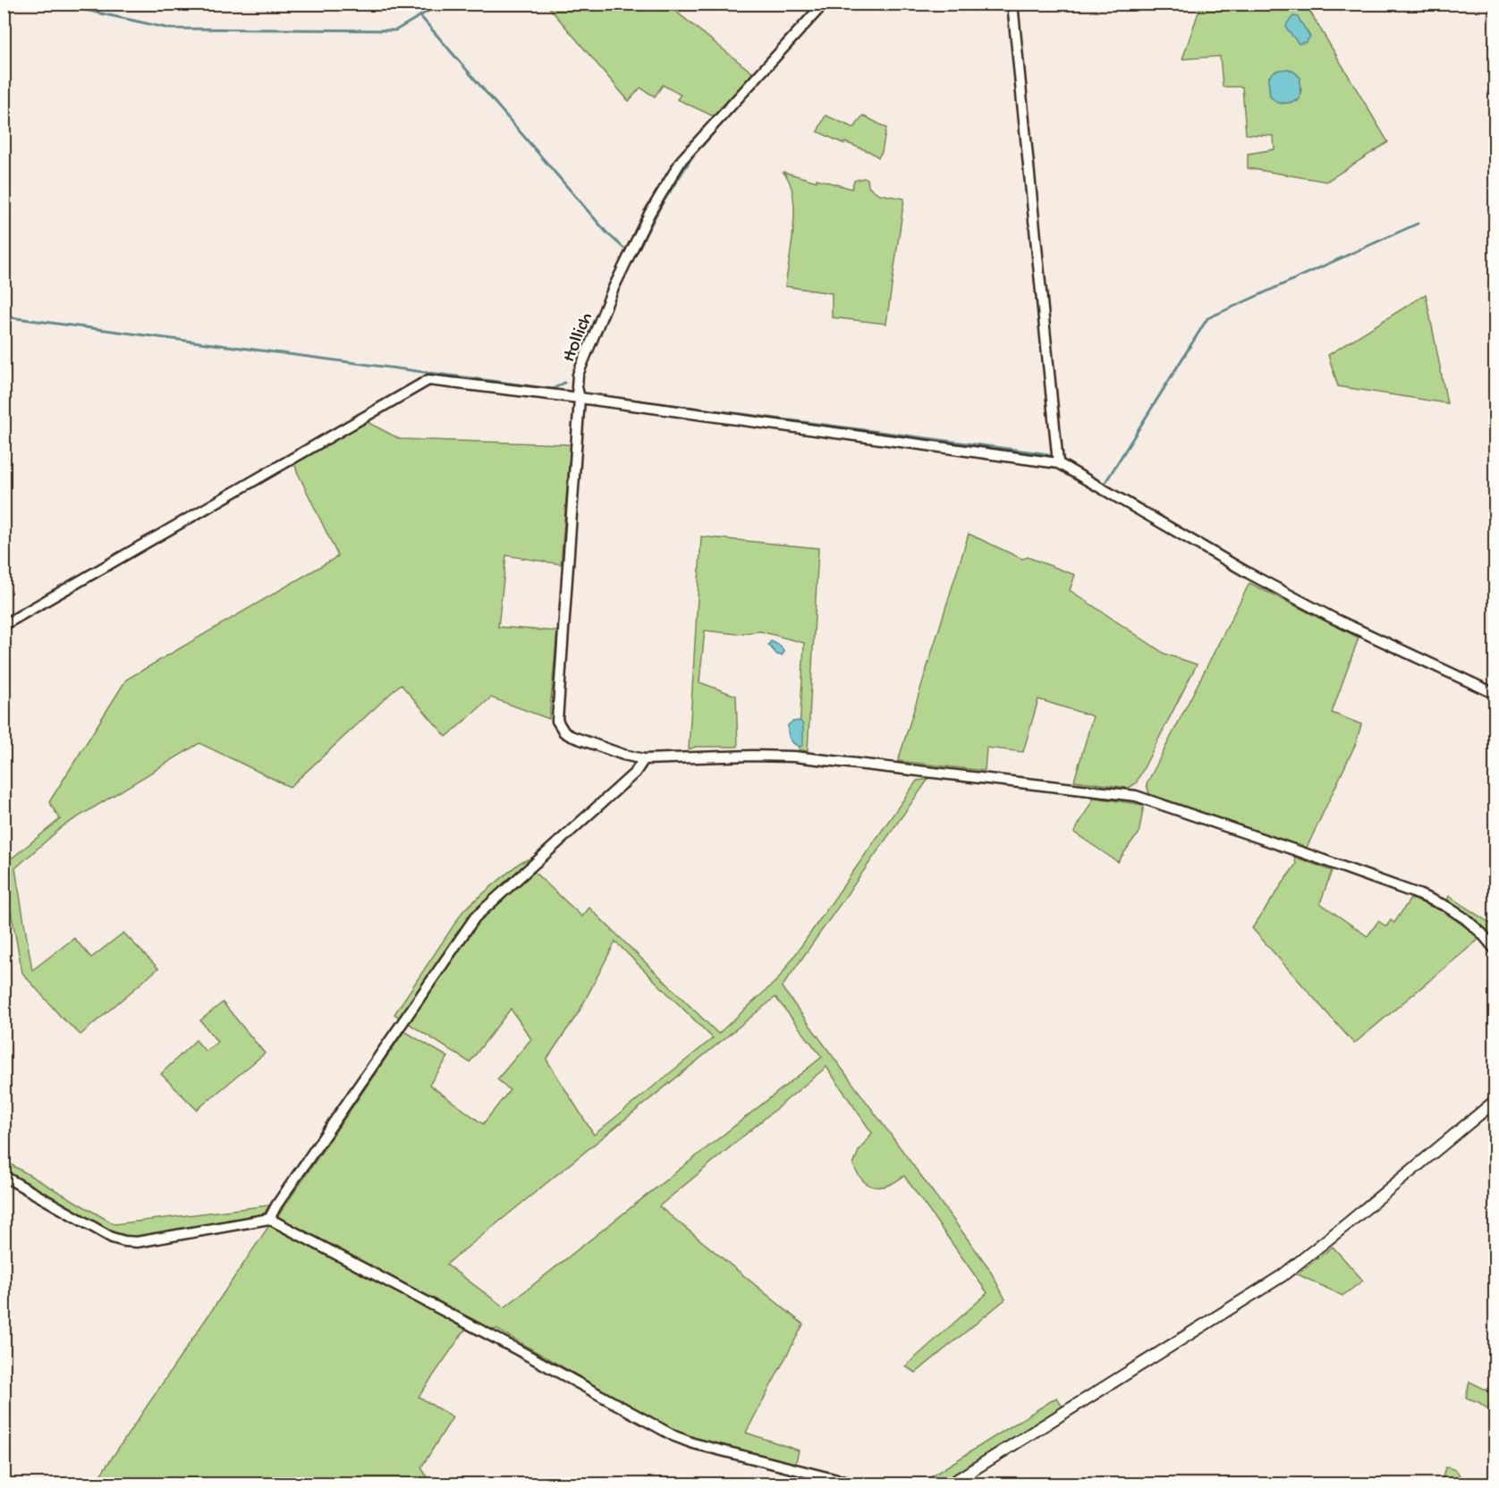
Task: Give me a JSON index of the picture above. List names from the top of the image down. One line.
{"streets":{"street":["Hollich"]}}
